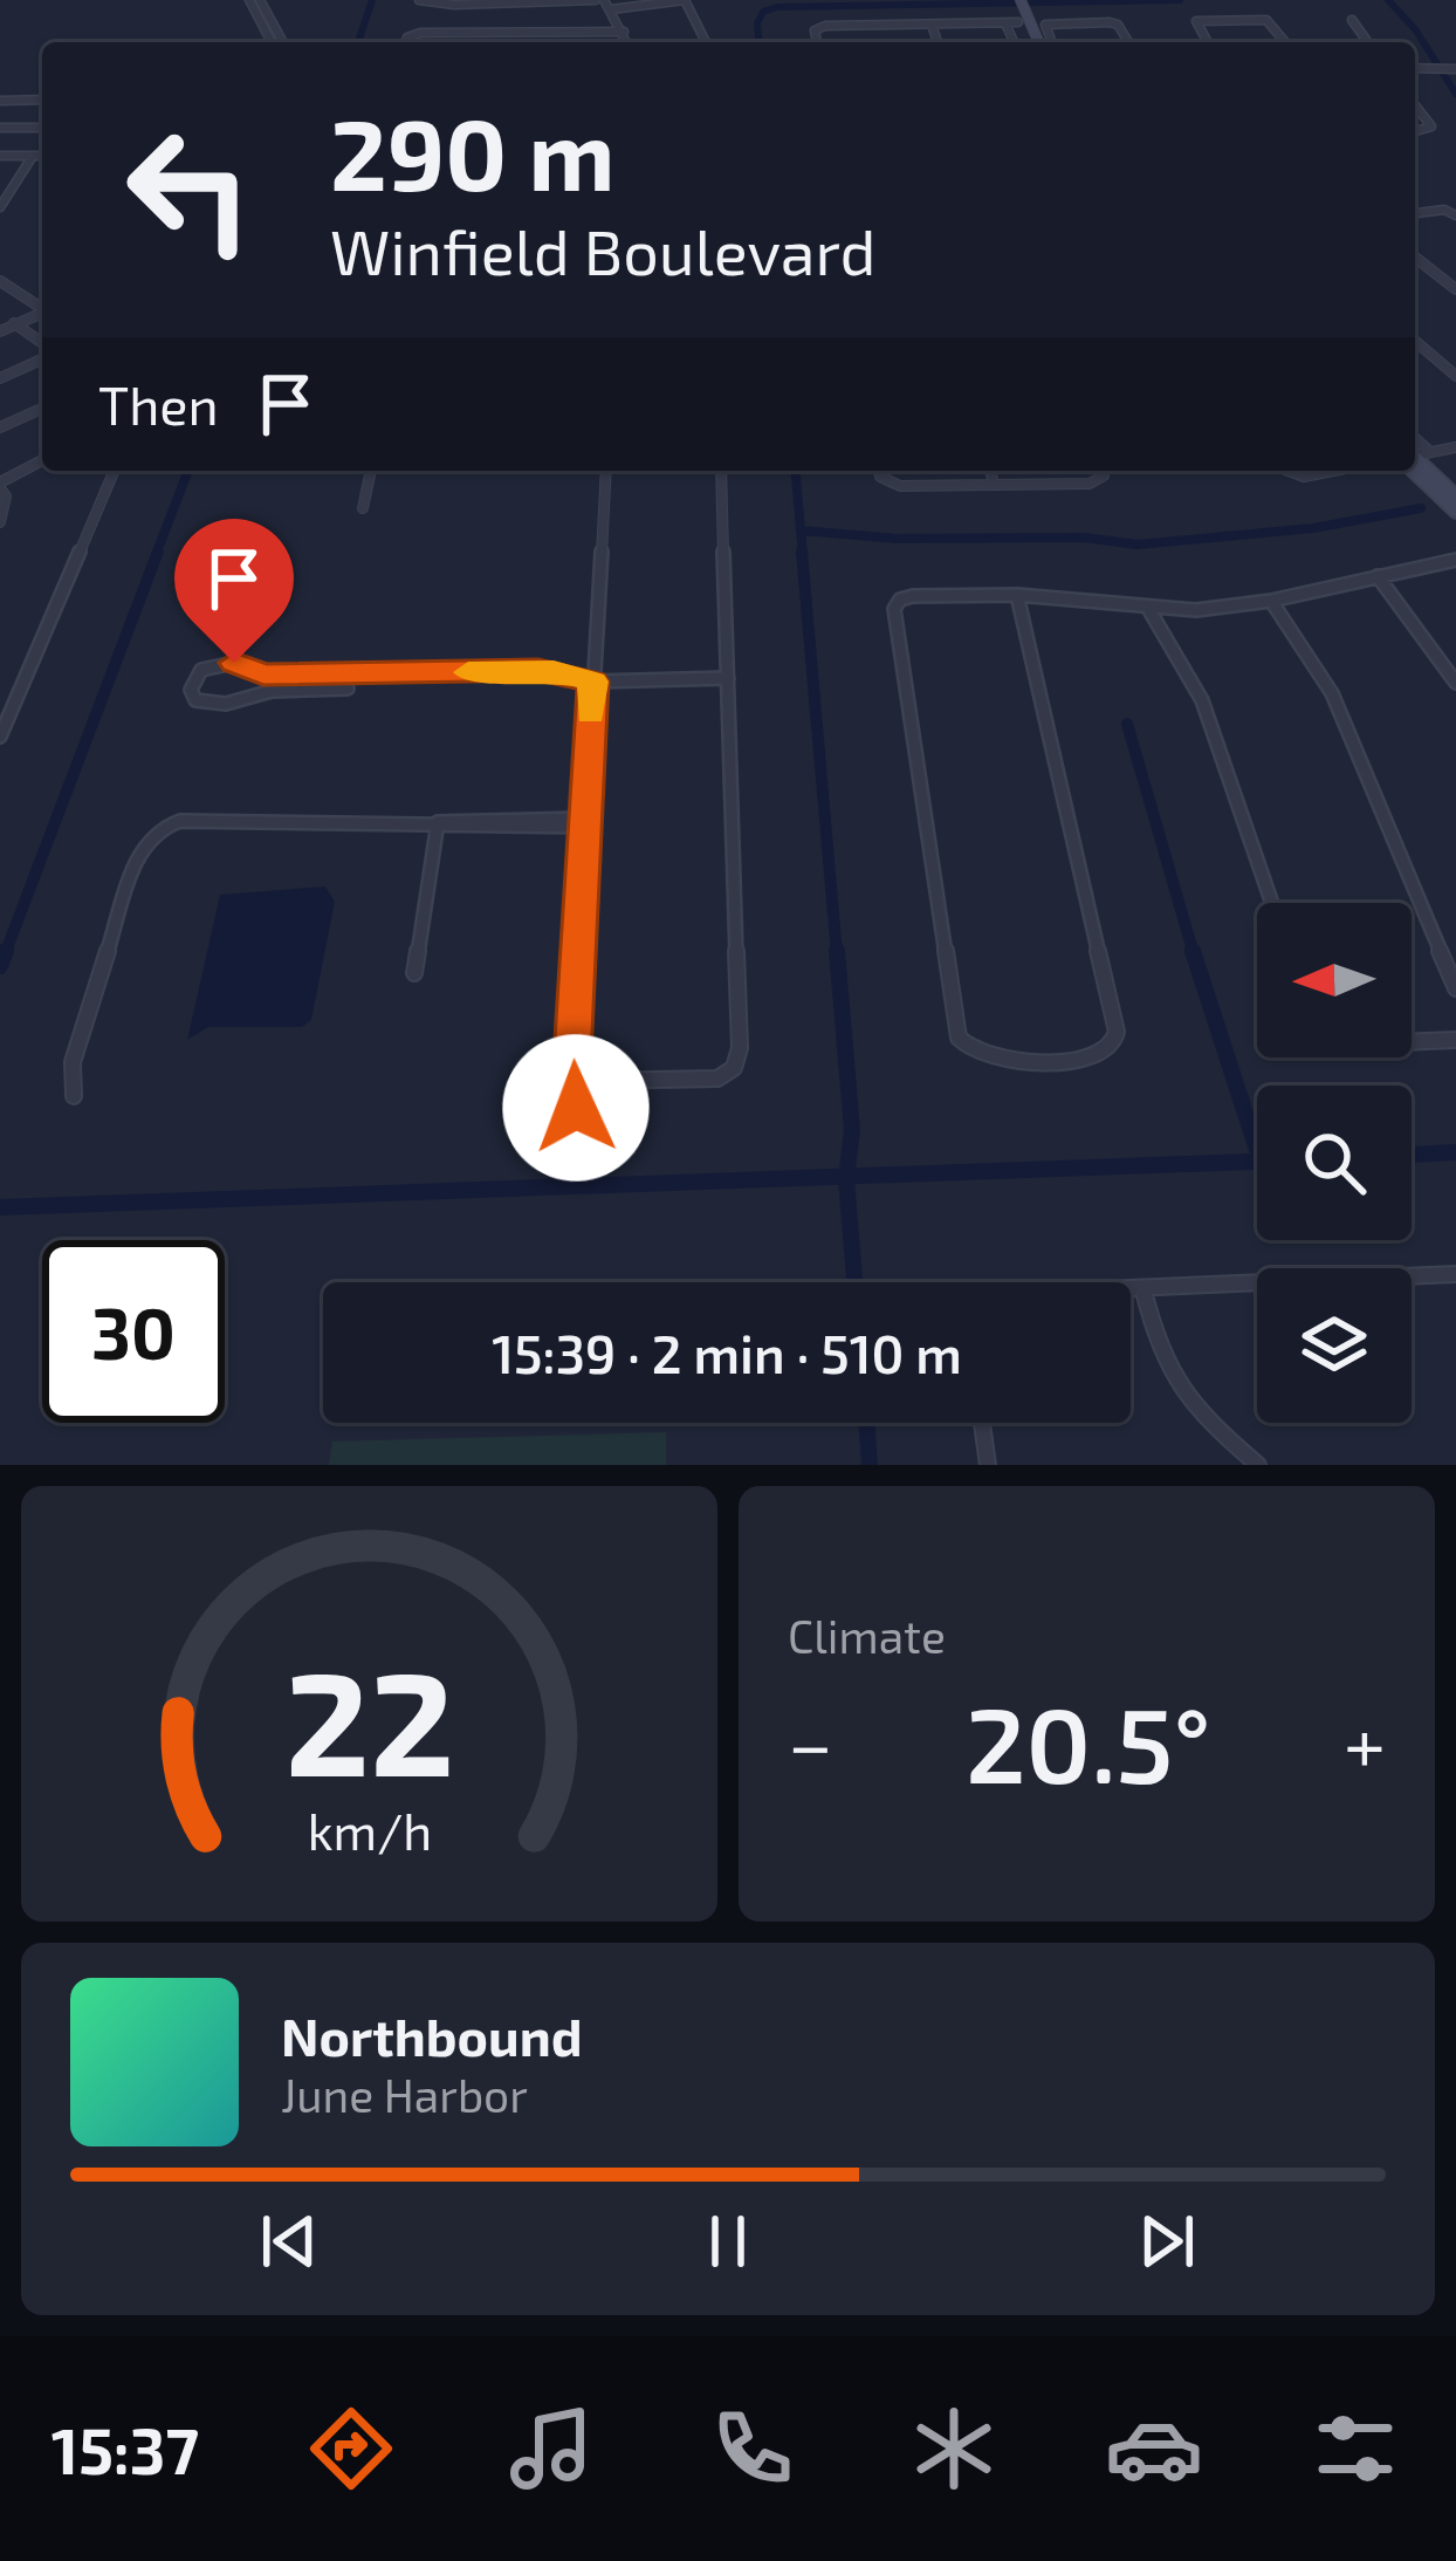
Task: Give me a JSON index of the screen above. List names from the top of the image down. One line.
{"north":"left","page":{"turn":["290 m","Winfield Boulevard"],"then":"Then","limit":"30","trip":"15:39 · 2 min · 510 m","tile":"Climate","heat":["−","20.5°","+"],"song":["Northbound","June Harbor"],"tabs":"15:37","gauge":["22","km/h"]}}
